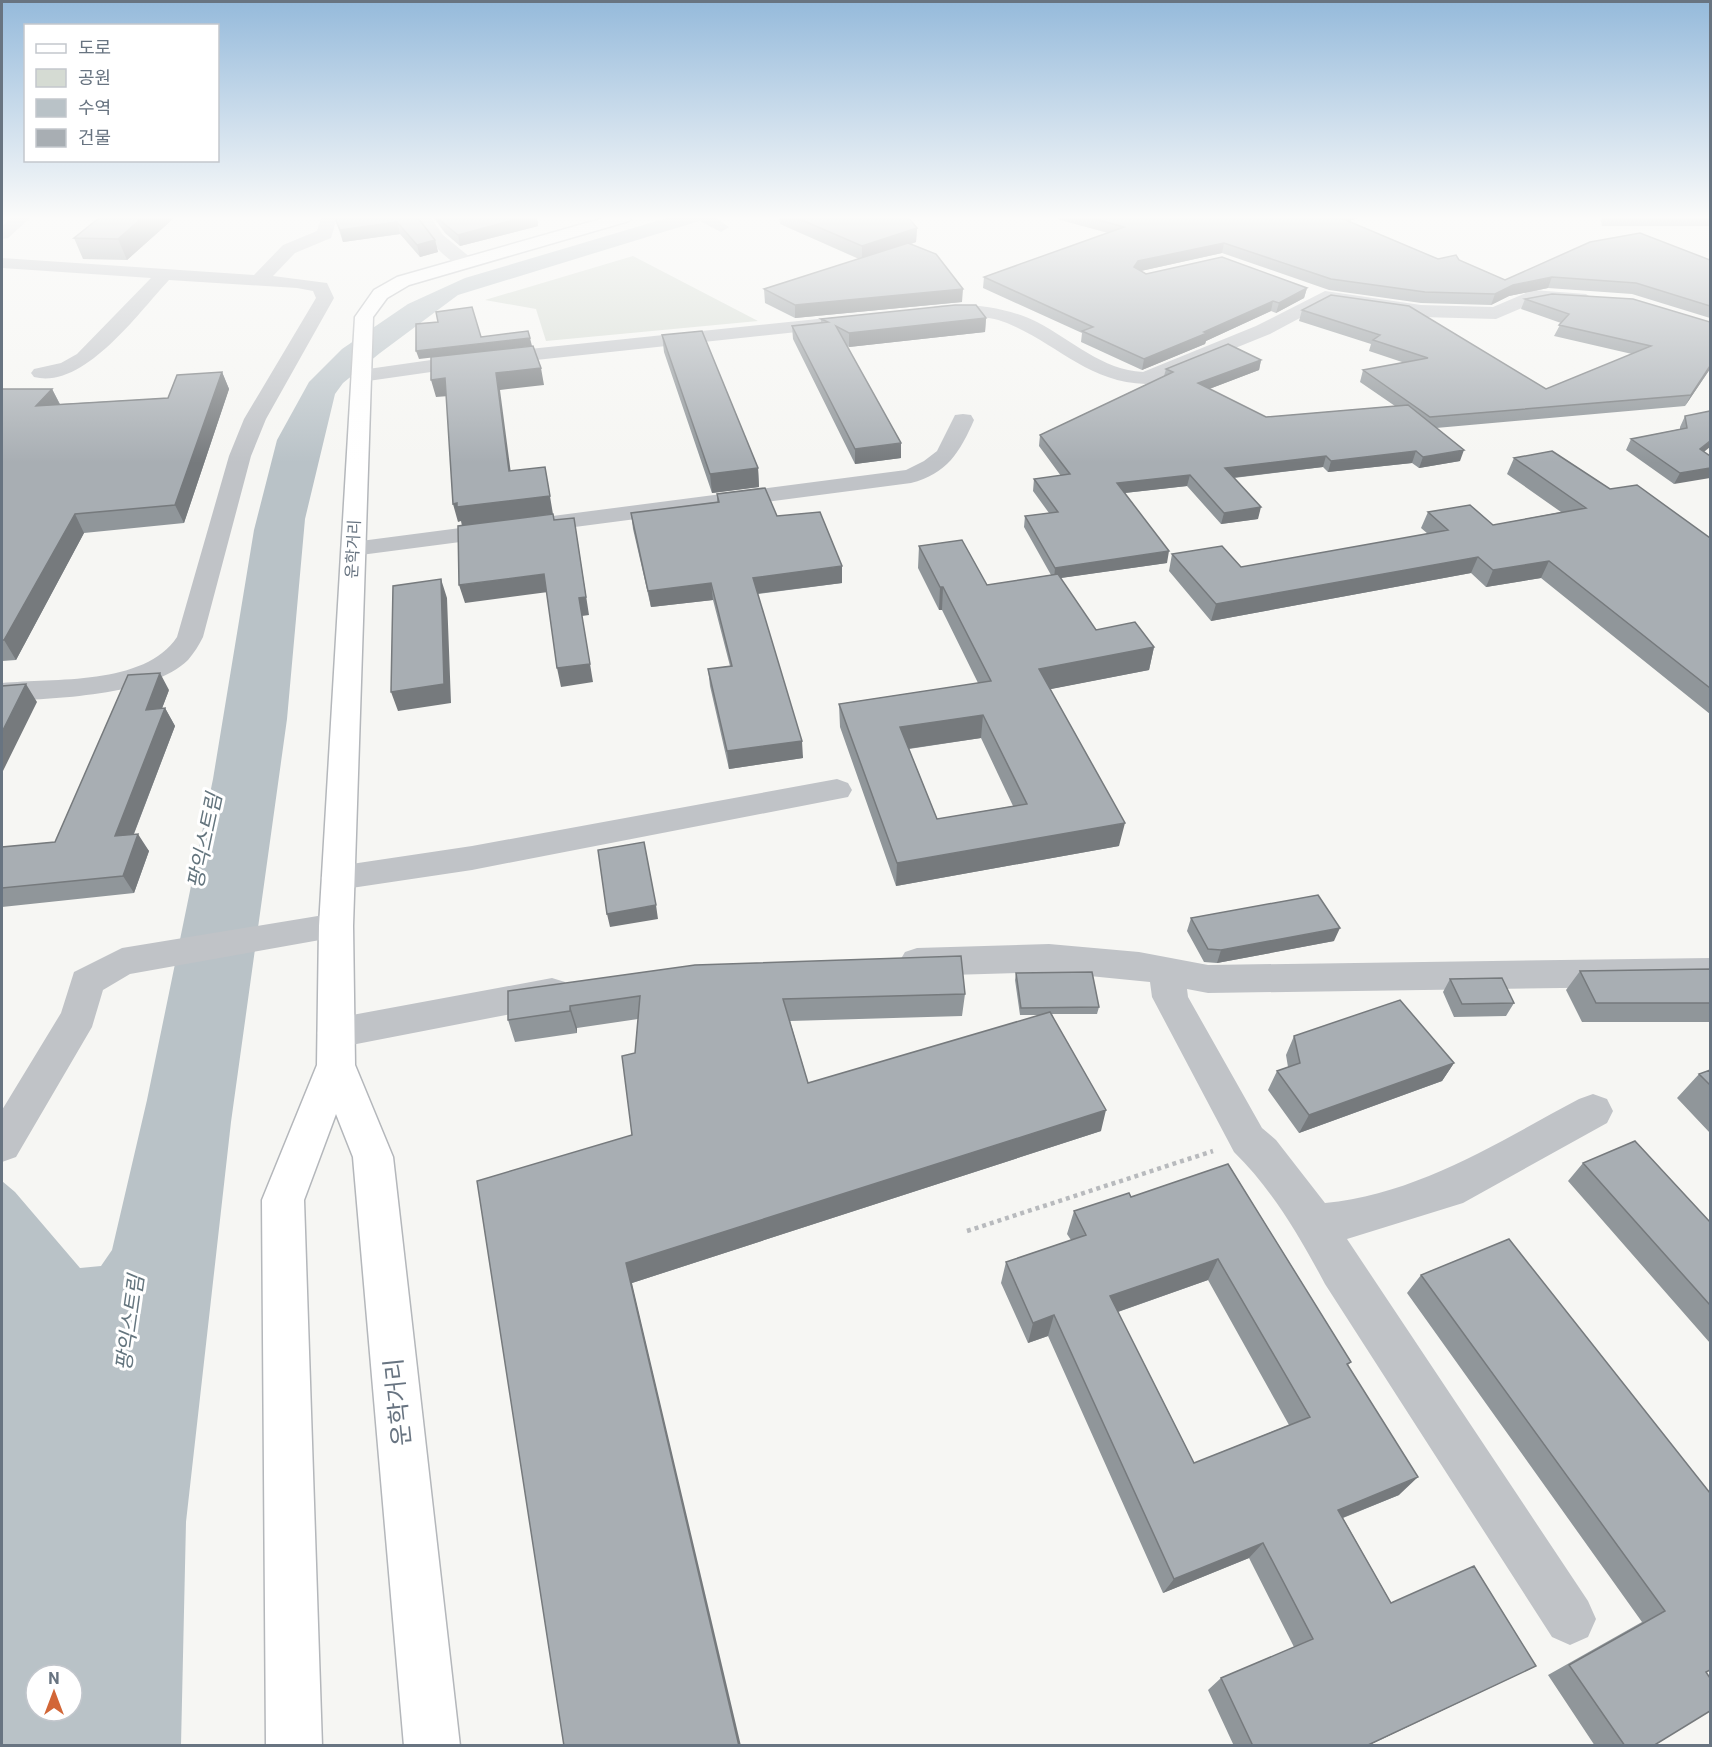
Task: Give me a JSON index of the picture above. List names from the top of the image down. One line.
{"streets":{"main road":["운학거리"]},"water":["팡익스트림"],"legend":["도로","공원","수역","건물"],"north":"top"}
